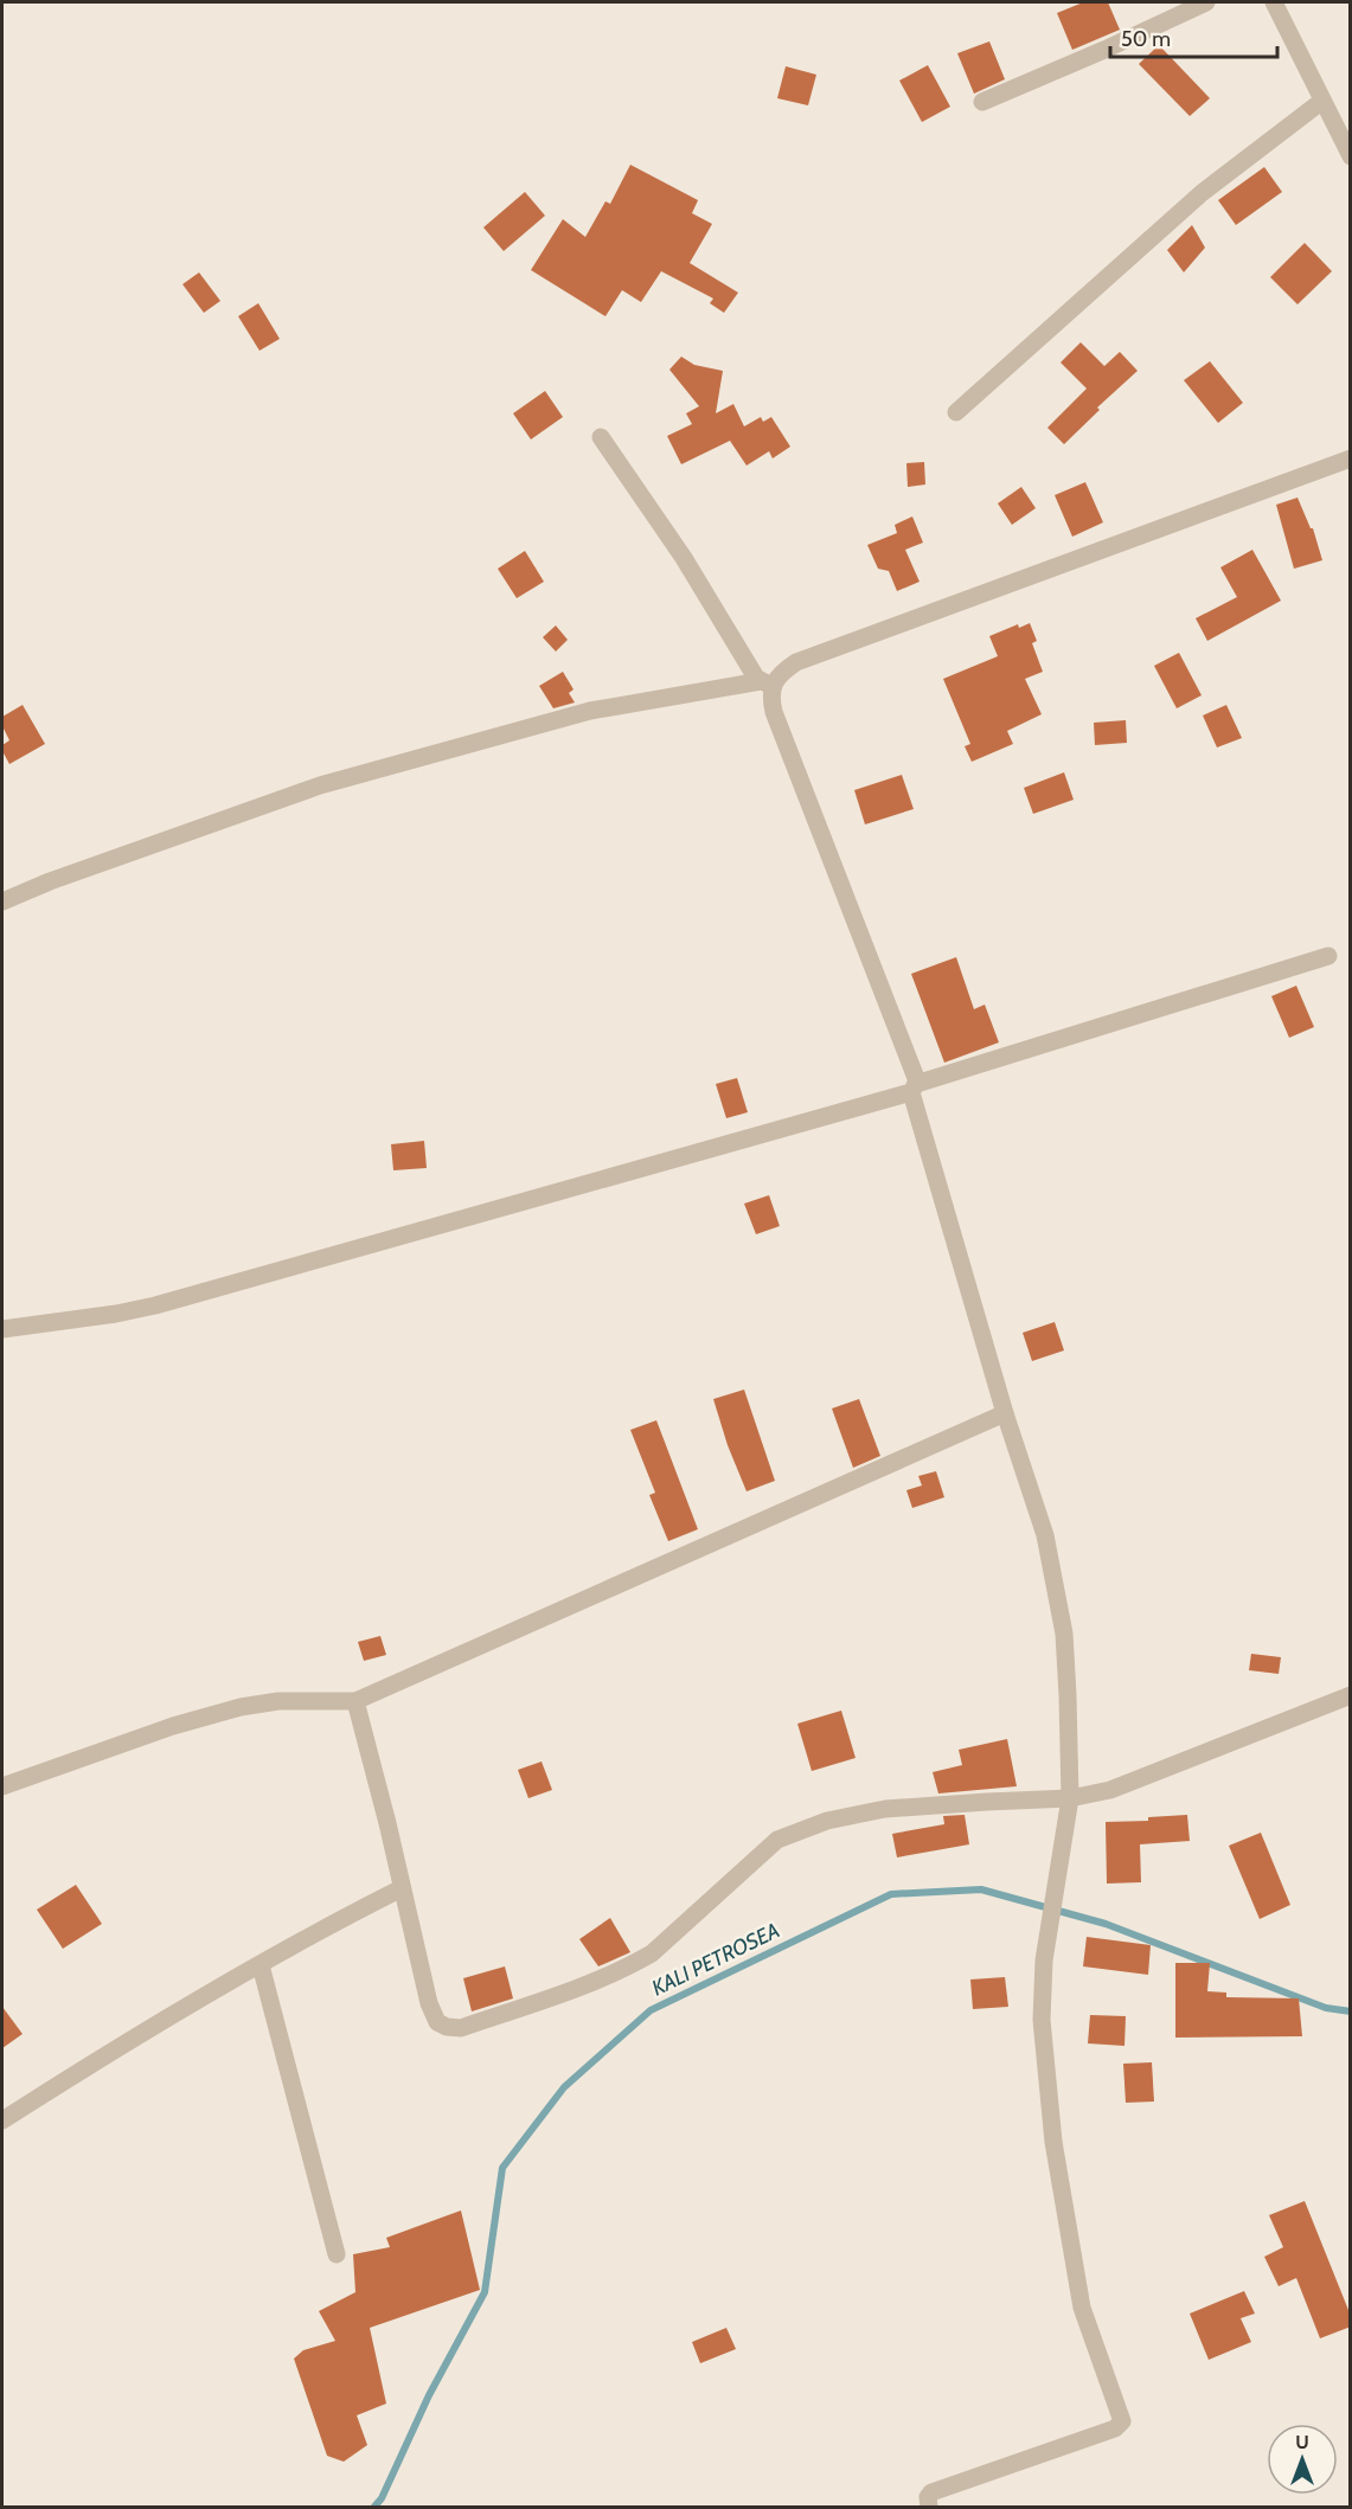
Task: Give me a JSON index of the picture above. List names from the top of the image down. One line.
{"water":["KALI PETROSEA"],"scale_bar":"50 m","north":"top"}
